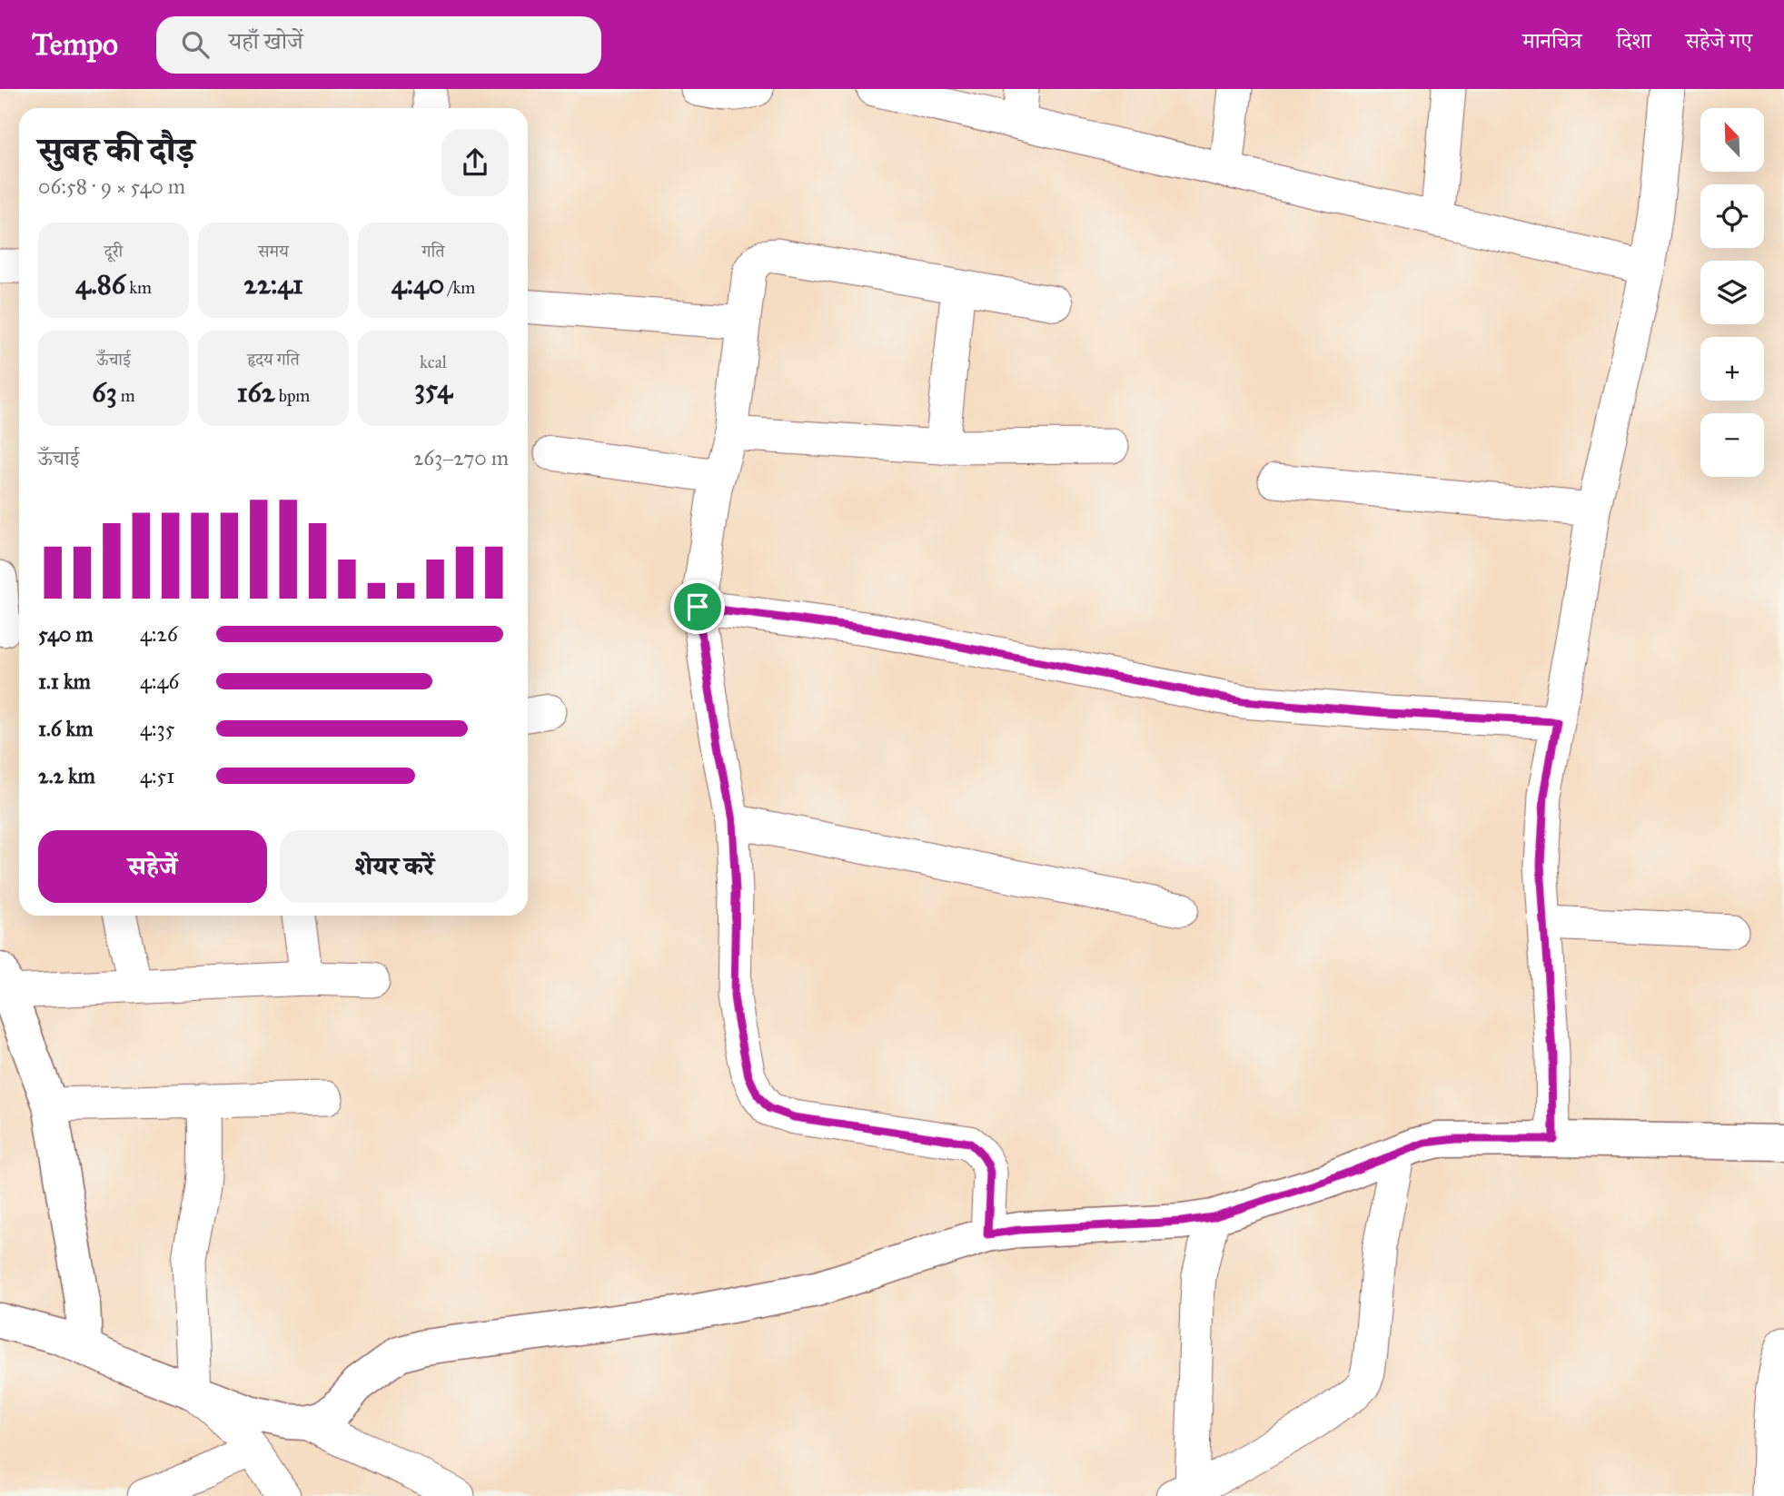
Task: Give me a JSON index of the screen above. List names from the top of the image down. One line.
{"north":"top left","page":{"header":"Tempo","search":"यहाँ खोजें","nav":["मानचित्र","दिशा","सहेजे गए"],"map_buttons":["+","−"],"heading":["सुबह की दौड़","06:58 · 9 × 540 m"],"stats":[["दूरी","4.86 km"],["समय","22:41"],["गति","4:40 /km"],["ऊँचाई","63 m"],["हृदय गति","162 bpm"],["kcal","354"]],"chart":["ऊँचाई","263–270 m"],"list":[{"name":"540 m","note":"4:26"},{"name":"1.1 km","note":"4:46"},{"name":"1.6 km","note":"4:35"},{"name":"2.2 km","note":"4:51"}],"buttons":["सहेजें","शेयर करें"]}}
